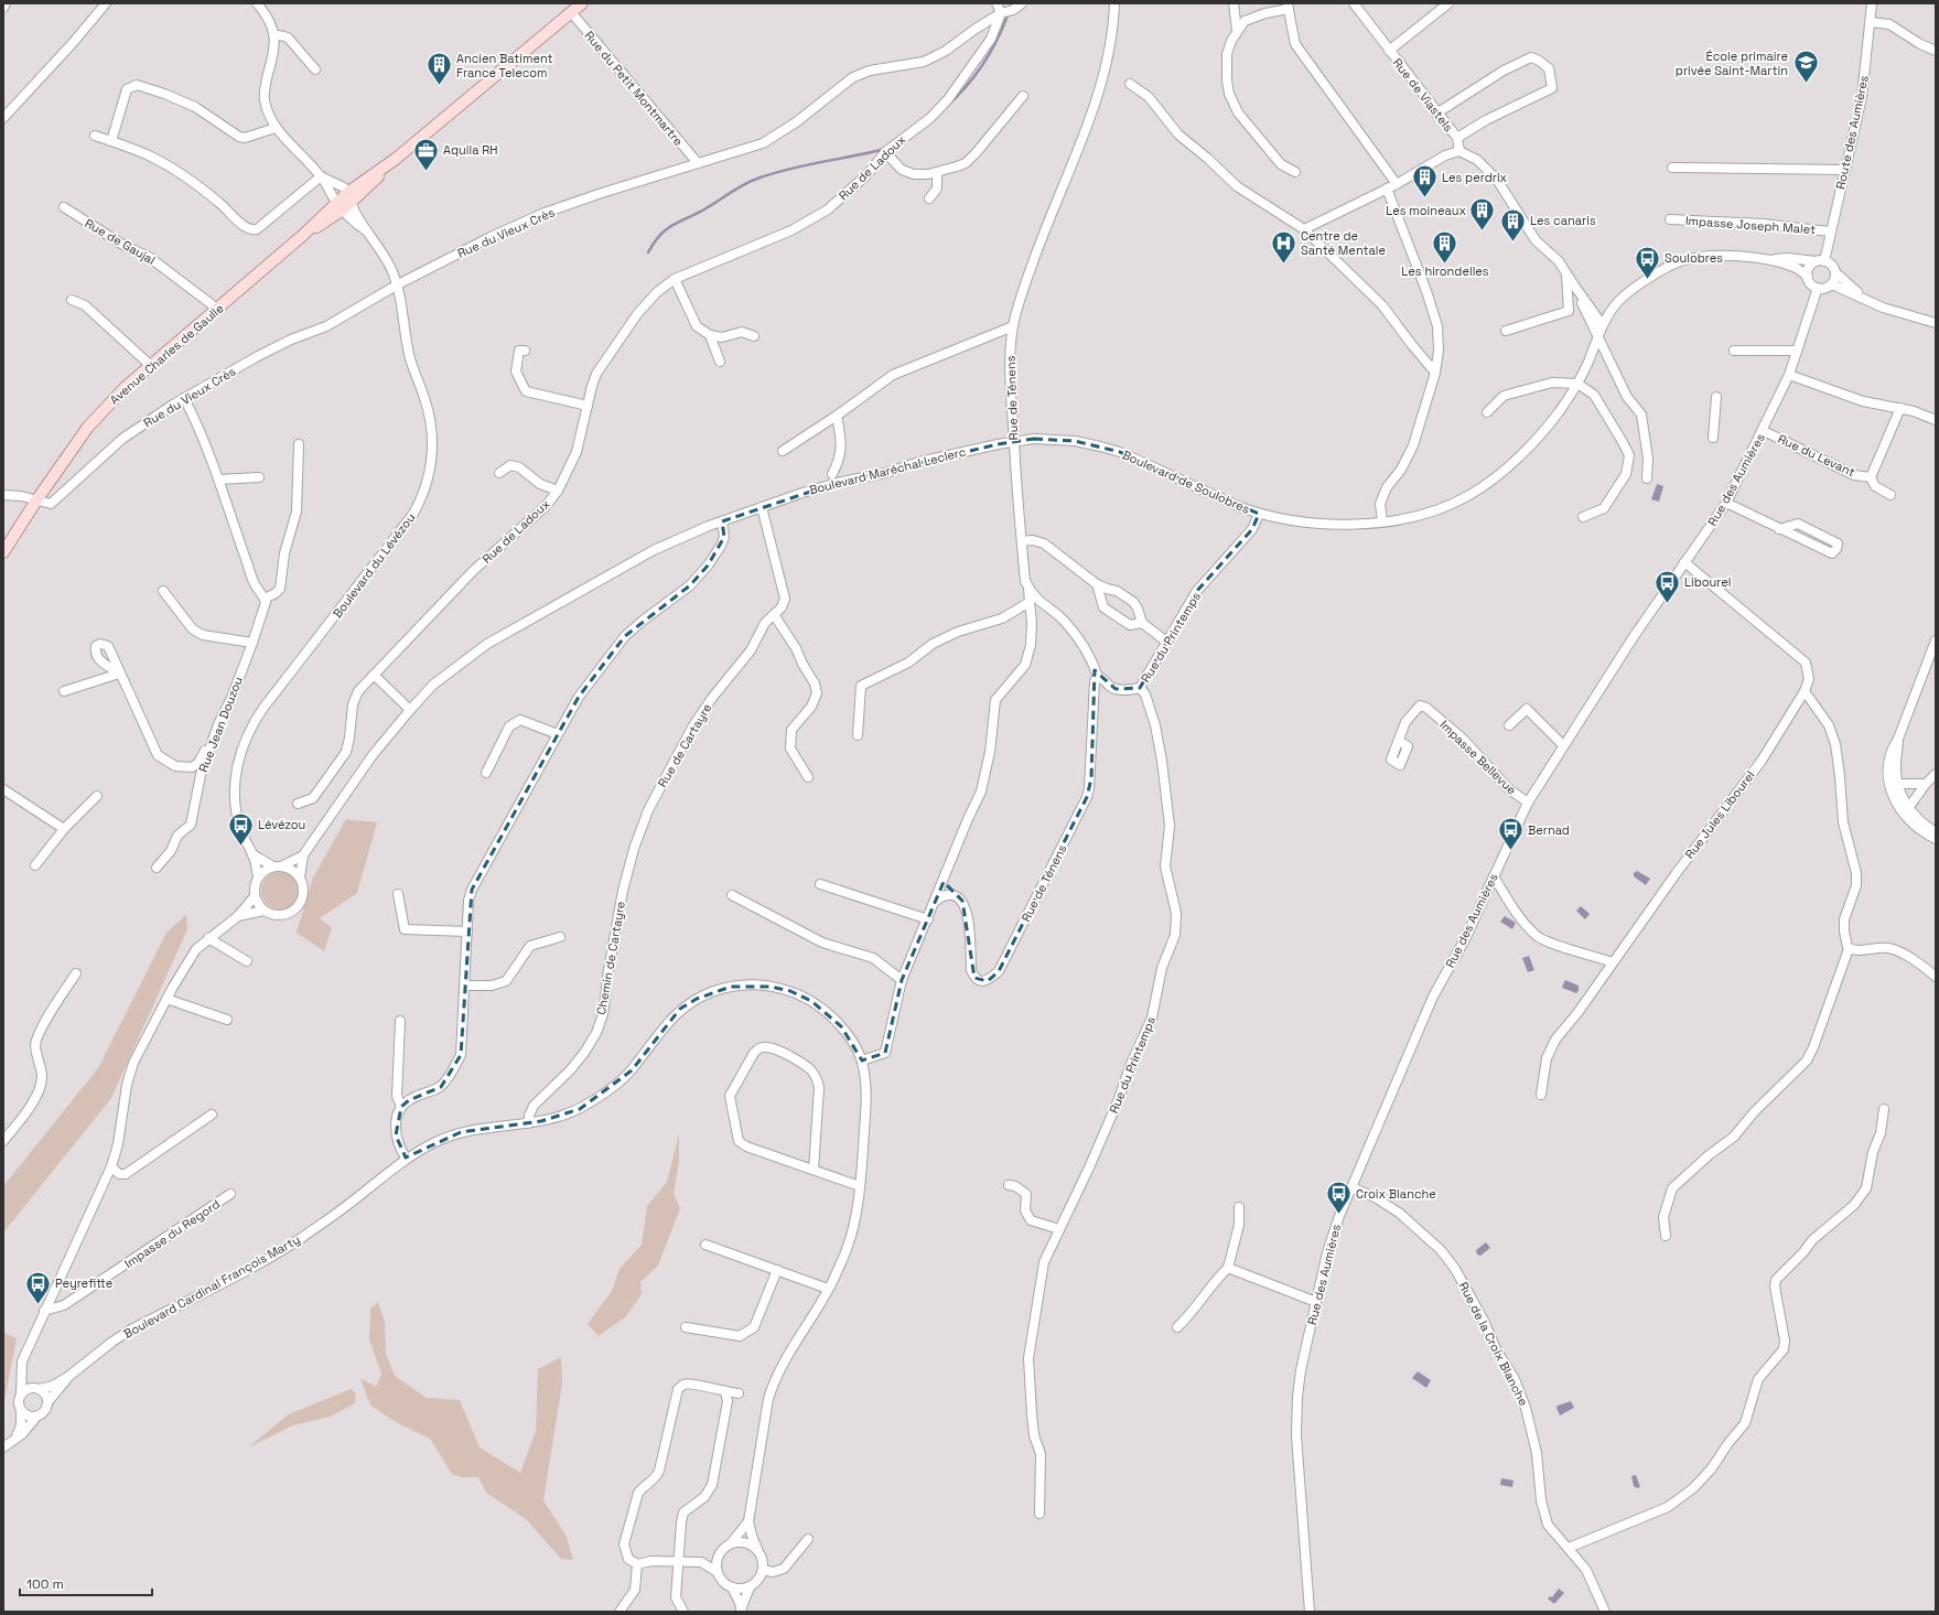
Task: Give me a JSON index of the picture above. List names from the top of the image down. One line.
{"streets":{"main road":["Avenue Charles de Gaulle"],"street":["Rue du Petit Montmartre","Rue de Viastels","Route des Aumières","Rue de Ladoux","Impasse Joseph Malet","Rue du Vieux Crès","Rue de Gaujal","Rue de Ténens","Rue du Levant","Boulevard Maréchal Leclerc","Rue des Aumières","Boulevard de Soulobres","Boulevard du Lévézou","Rue du Printemps","Rue Jean Douzou","Rue de Cartayre","Impasse Bellevue","Rue Jules Libourel","Chemin de Cartayre","Impasse du Regord","Boulevard Cardinal François Marty","Rue de la Croix Blanche"]},"crossings":[["Rue du Petit Montmartre","Rue du Vieux Crès"],["Rue du Petit Montmartre","Avenue Charles de Gaulle"],["Route des Aumières","Impasse Joseph Malet"],["Route des Aumières","Rue des Aumières"],["Route des Aumières","Boulevard de Soulobres"],["Rue de Ladoux","Rue du Vieux Crès"],["Rue du Vieux Crès","Avenue Charles de Gaulle"],["Rue du Vieux Crès","Boulevard du Lévézou"],["Rue de Gaujal","Avenue Charles de Gaulle"],["Avenue Charles de Gaulle","Boulevard du Lévézou"],["Rue de Ténens","Boulevard Maréchal Leclerc"],["Rue de Ténens","Boulevard de Soulobres"],["Rue de Ténens","Boulevard Cardinal François Marty"],["Rue du Levant","Rue des Aumières"],["Boulevard Maréchal Leclerc","Boulevard de Soulobres"],["Boulevard Maréchal Leclerc","Rue de Cartayre"],["Rue des Aumières","Boulevard de Soulobres"],["Rue des Aumières","Impasse Bellevue"],["Rue des Aumières","Rue Jules Libourel"],["Rue des Aumières","Rue de la Croix Blanche"],["Boulevard de Soulobres","Rue du Printemps"],["Rue de Cartayre","Chemin de Cartayre"],["Chemin de Cartayre","Boulevard Cardinal François Marty"]],"places":{"school or university":["École primaire privée Saint-Martin"],"building":["Ancien Batiment France Telecom","Les perdrix","Les moineaux","Les canaris","Les hirondelles"],"office":["Aquila RH"],"hospital":["Centre de Santé Mentale"],"bus stop":["Soulobres","Libourel","Lévézou","Bernad","Croix Blanche","Peyrefitte"]},"scale_bar":"100 m"}
